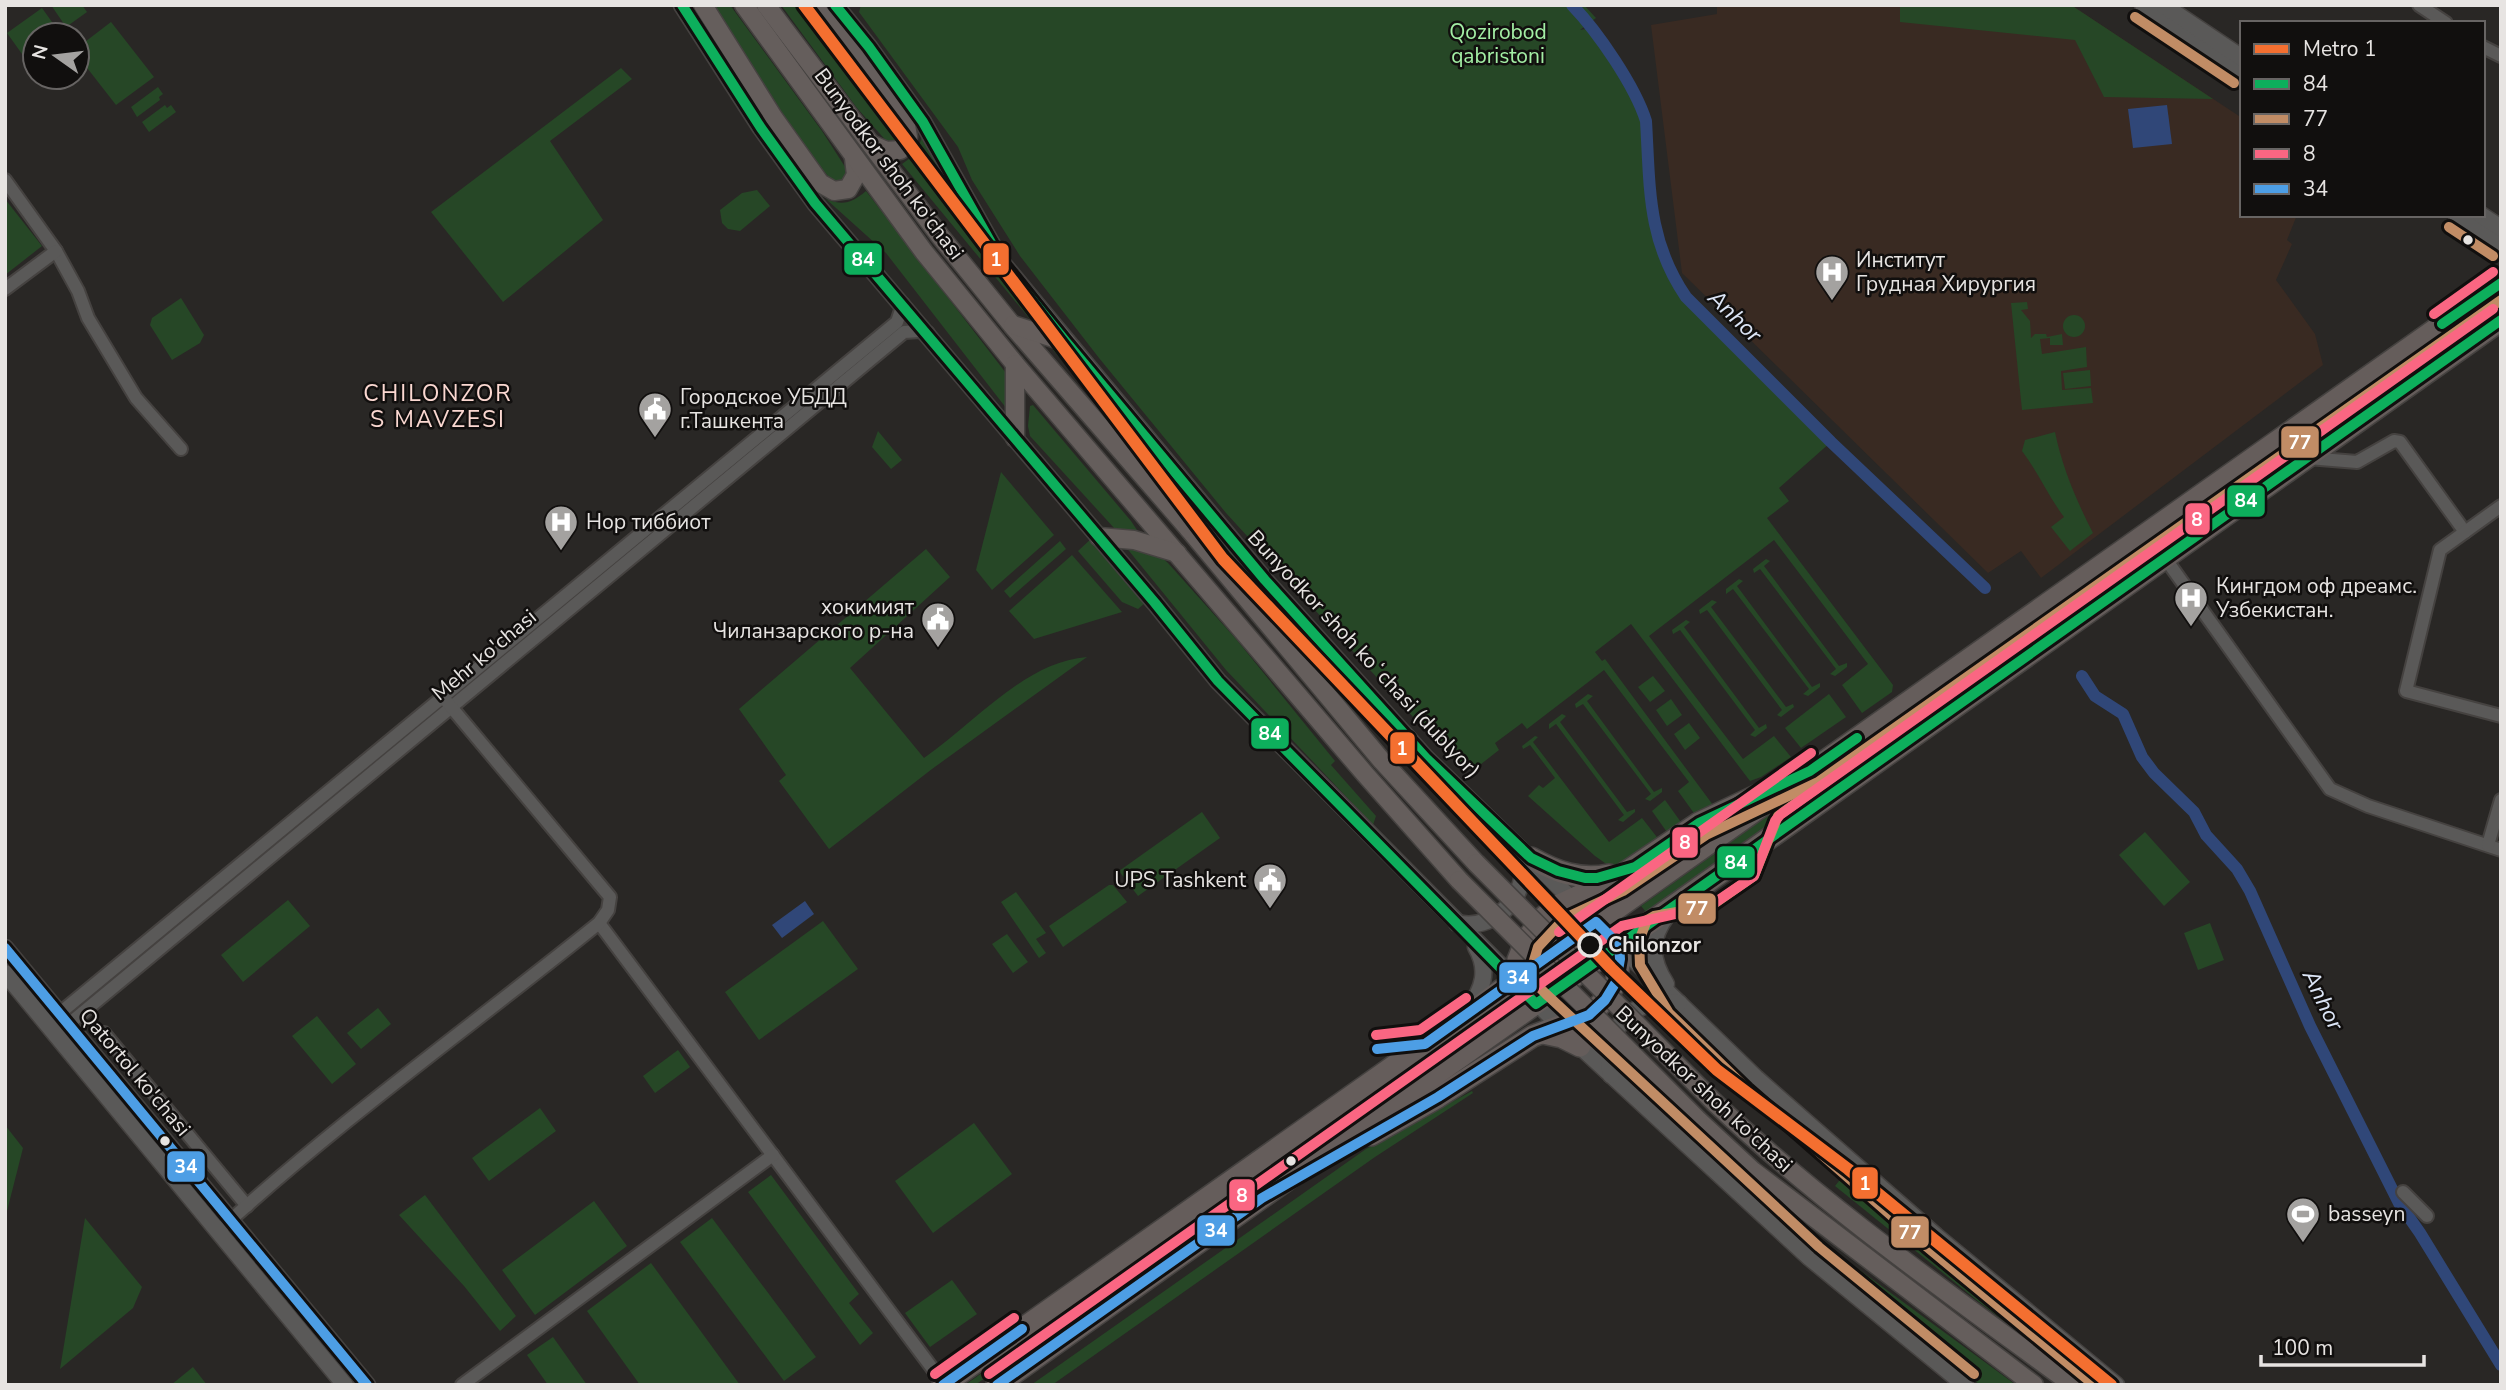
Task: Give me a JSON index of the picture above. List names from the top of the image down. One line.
{"streets":{"main road":["Bunyodkor shoh ko'chasi"],"street":["Bunyodkor shoh koʻchasi (dublyor)","Mehr ko'chasi","Qatortol ko'chasi"]},"crossings":[["Mehr ko'chasi","Qatortol ko'chasi"]],"districts":["CHILONZOR S MAVZESI"],"water":["Anhor"],"parks":["Qozirobod qabristoni"],"places":{"hospital":["Институт Грудная Хирургия","Нор тиббиот","Кингдом оф дреамс. Узбекистан."],"public building":["Городское УБДД г.Ташкента","хокимият Чиланзарского р-на","UPS Tashkent"],"other":["Chilonzor"],"sports":["basseyn"]},"lines":["metro line 1","transit line 84","transit line 77","transit line 8","transit line 34"],"legend":["Metro 1","84","77","8","34"],"scale_bar":"100 m","north":"left"}
